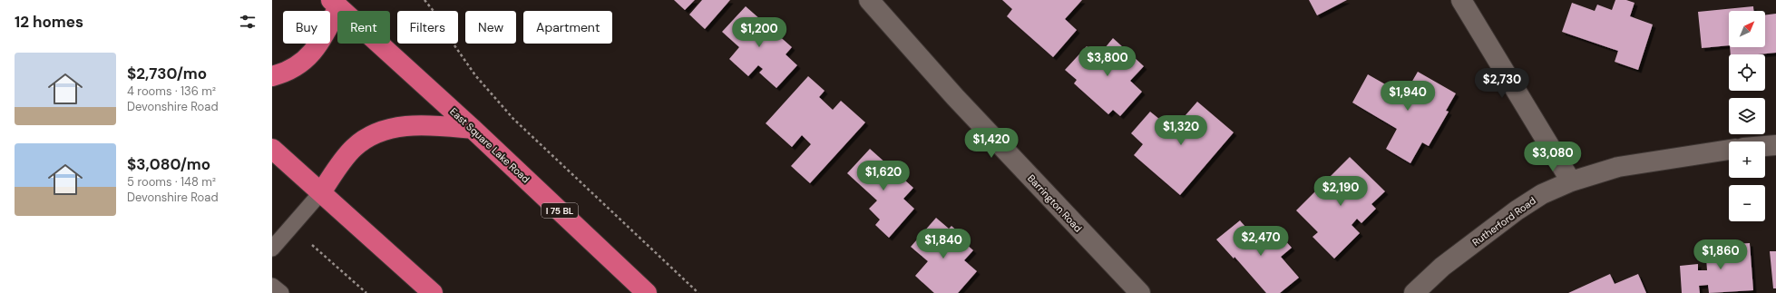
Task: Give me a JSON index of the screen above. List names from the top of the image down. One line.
{"streets":{"highway":["East Square Lake Road","I 75 BL"],"street":["Barrington Road","Rutherford Road"]},"north":"top right","page":{"heading":"12 homes","map_buttons":["+","−"],"chip":["Buy","Rent","Filters","New","Apartment"],"price":["$1,200","$3,800","$2,730","$1,940","$1,320","$1,420","$3,080","$1,620","$2,190","$2,470","$1,840","$1,860"],"list":[{"name":"$2,730/mo","note":"4 rooms · 136 m² · Devonshire Road"},{"name":"$3,080/mo","note":"5 rooms · 148 m² · Devonshire Road"}]}}
